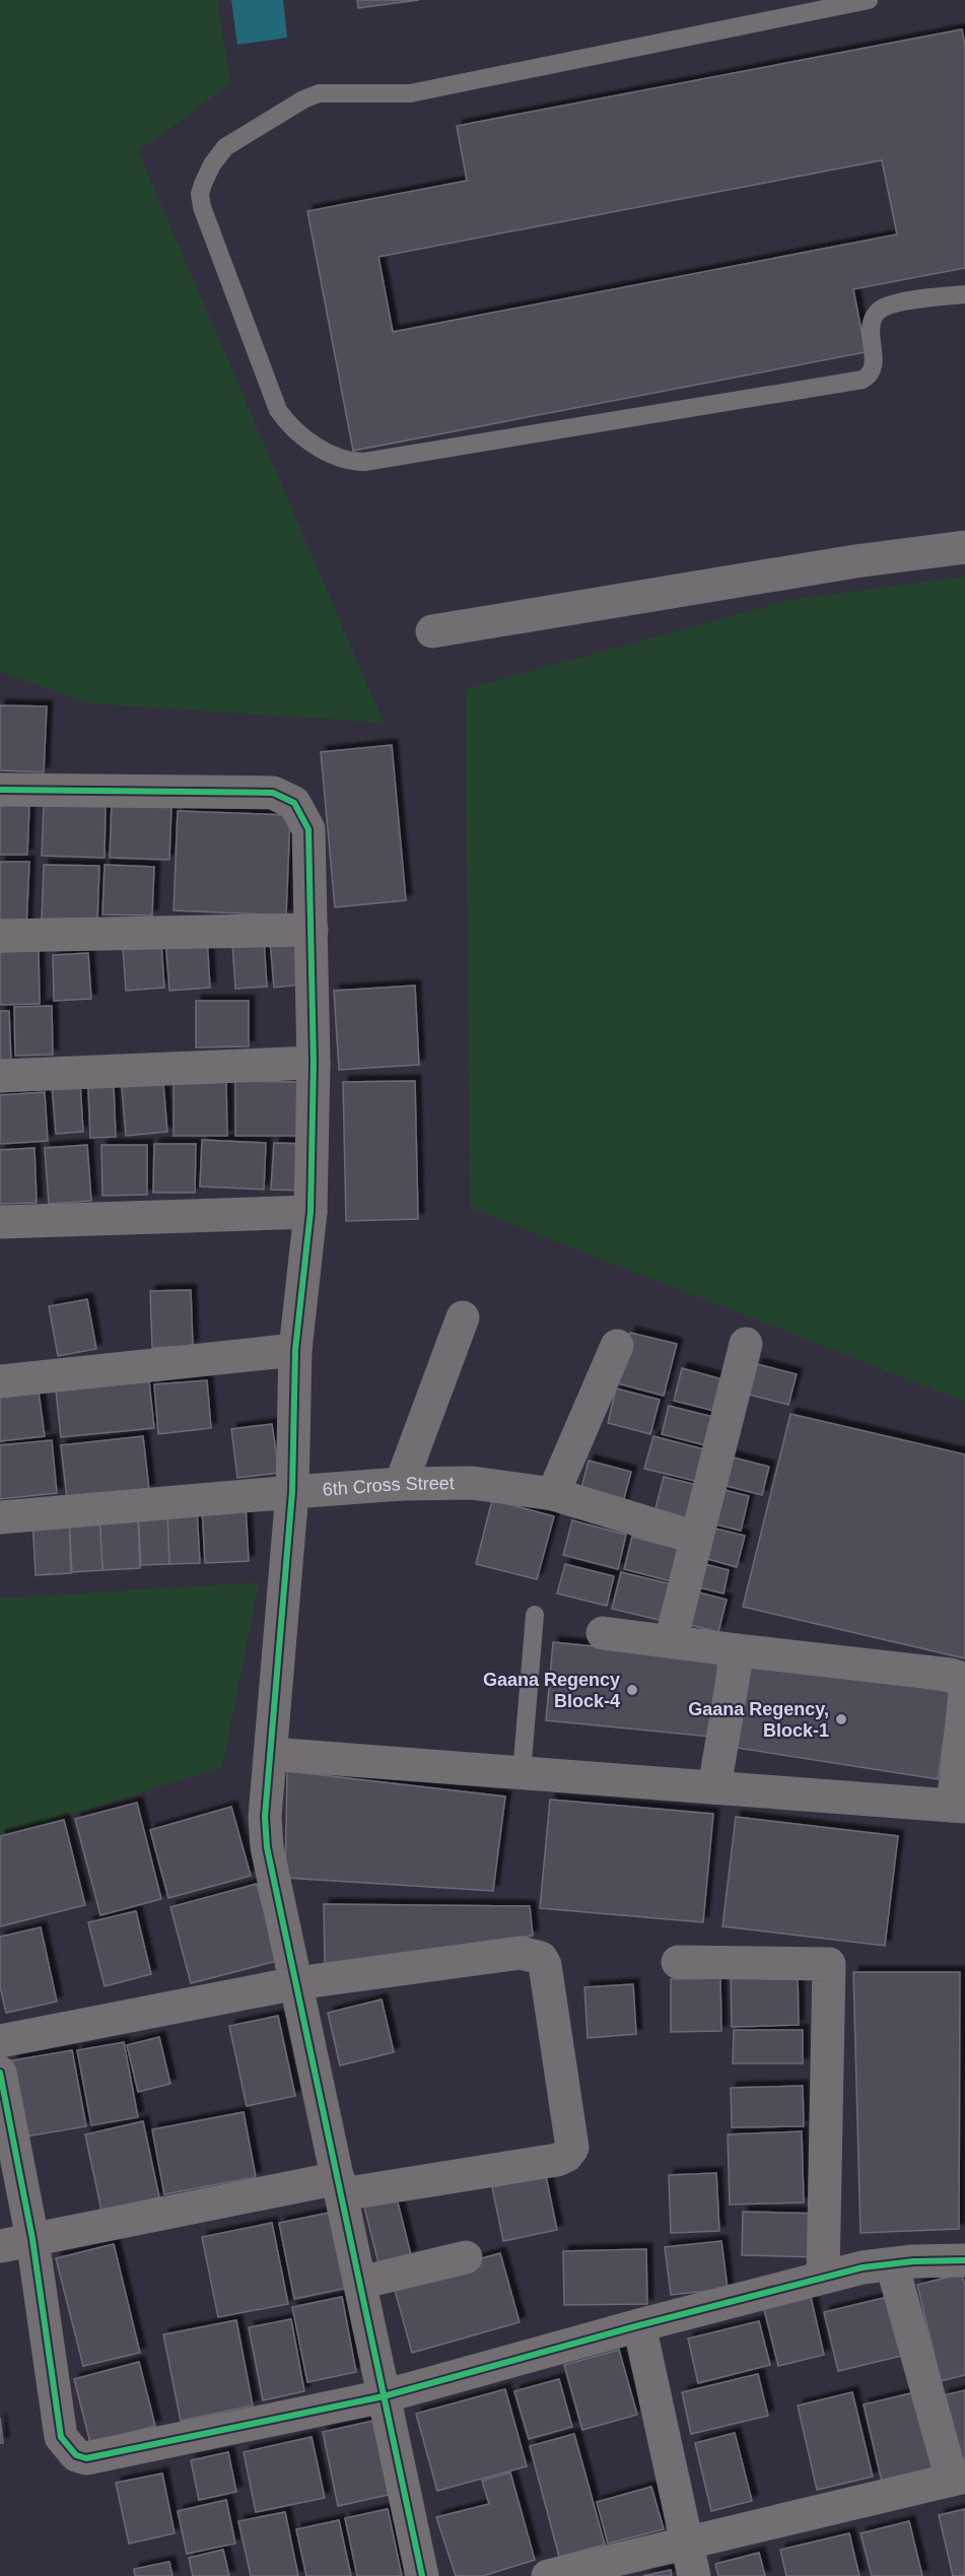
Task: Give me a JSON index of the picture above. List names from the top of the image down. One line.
{"streets":{"street":["6th Cross Street"]},"places":["Gaana Regency Block-4","Gaana Regency, Block-1"]}
